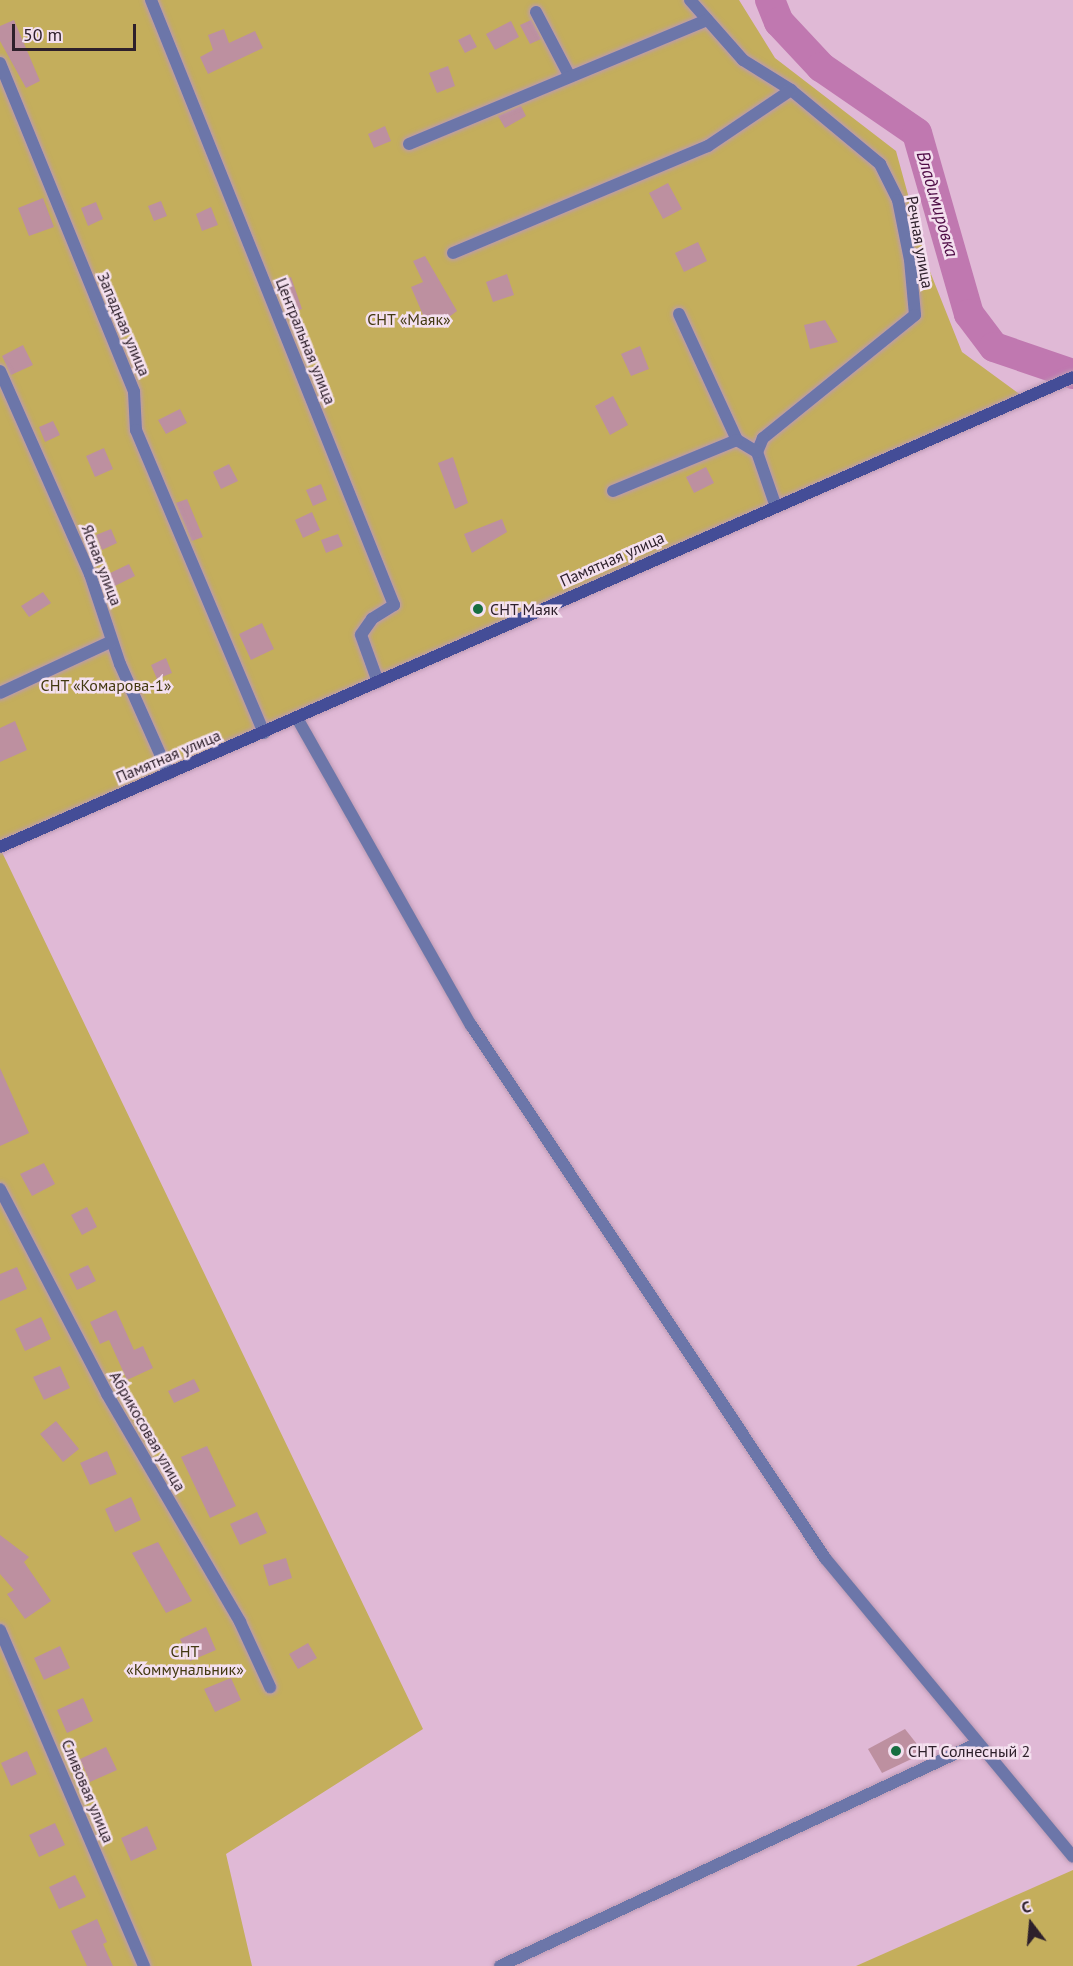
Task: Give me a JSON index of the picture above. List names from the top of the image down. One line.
{"streets":{"street":["Речная улица","Западная улица","Центральная улица","Памятная улица","Ясная улица","Абрикосовая улица","Сливовая улица"]},"crossings":[["Западная улица","Памятная улица"],["Центральная улица","Памятная улица"],["Памятная улица","Ясная улица"]],"water":["Владимировка"],"parks":["СНТ «Маяк»","СНТ «Комарова-1»","СНТ «Коммунальник»"],"places":["СНТ Маяк","СНТ Солнесный 2"],"scale_bar":"50 m","north":"top"}
